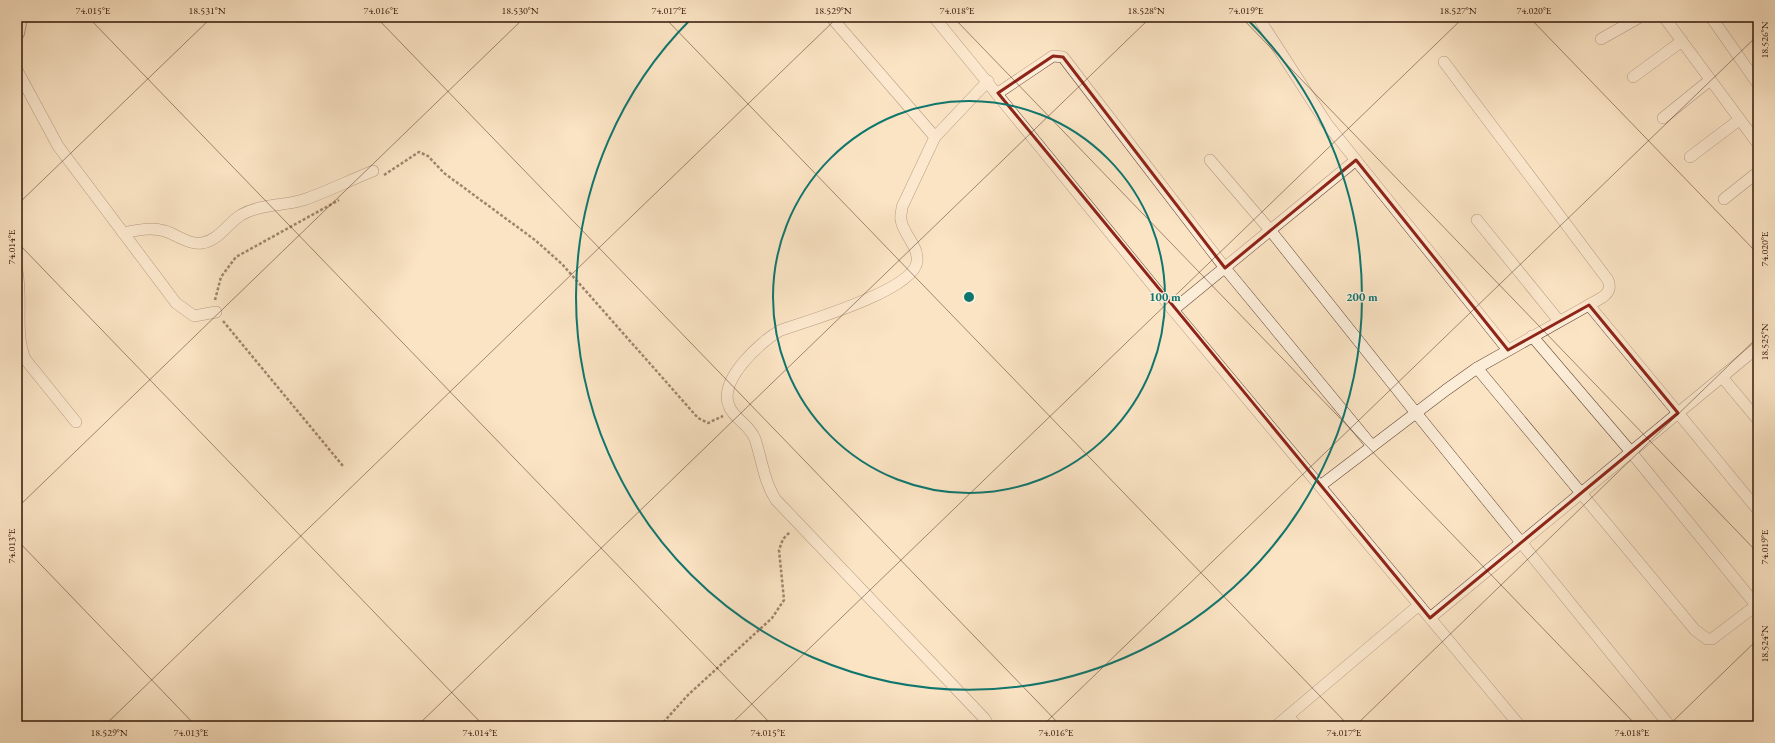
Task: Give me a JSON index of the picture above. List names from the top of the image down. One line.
{"coordinates":["74.015°E","18.531°N","74.016°E","18.530°N","74.017°E","18.529°N","74.018°E","18.528°N","74.019°E","18.527°N","74.020°E","18.526°N","74.014°E","18.525°N","74.013°E","18.524°N"],"rings":["100 m","200 m"]}
